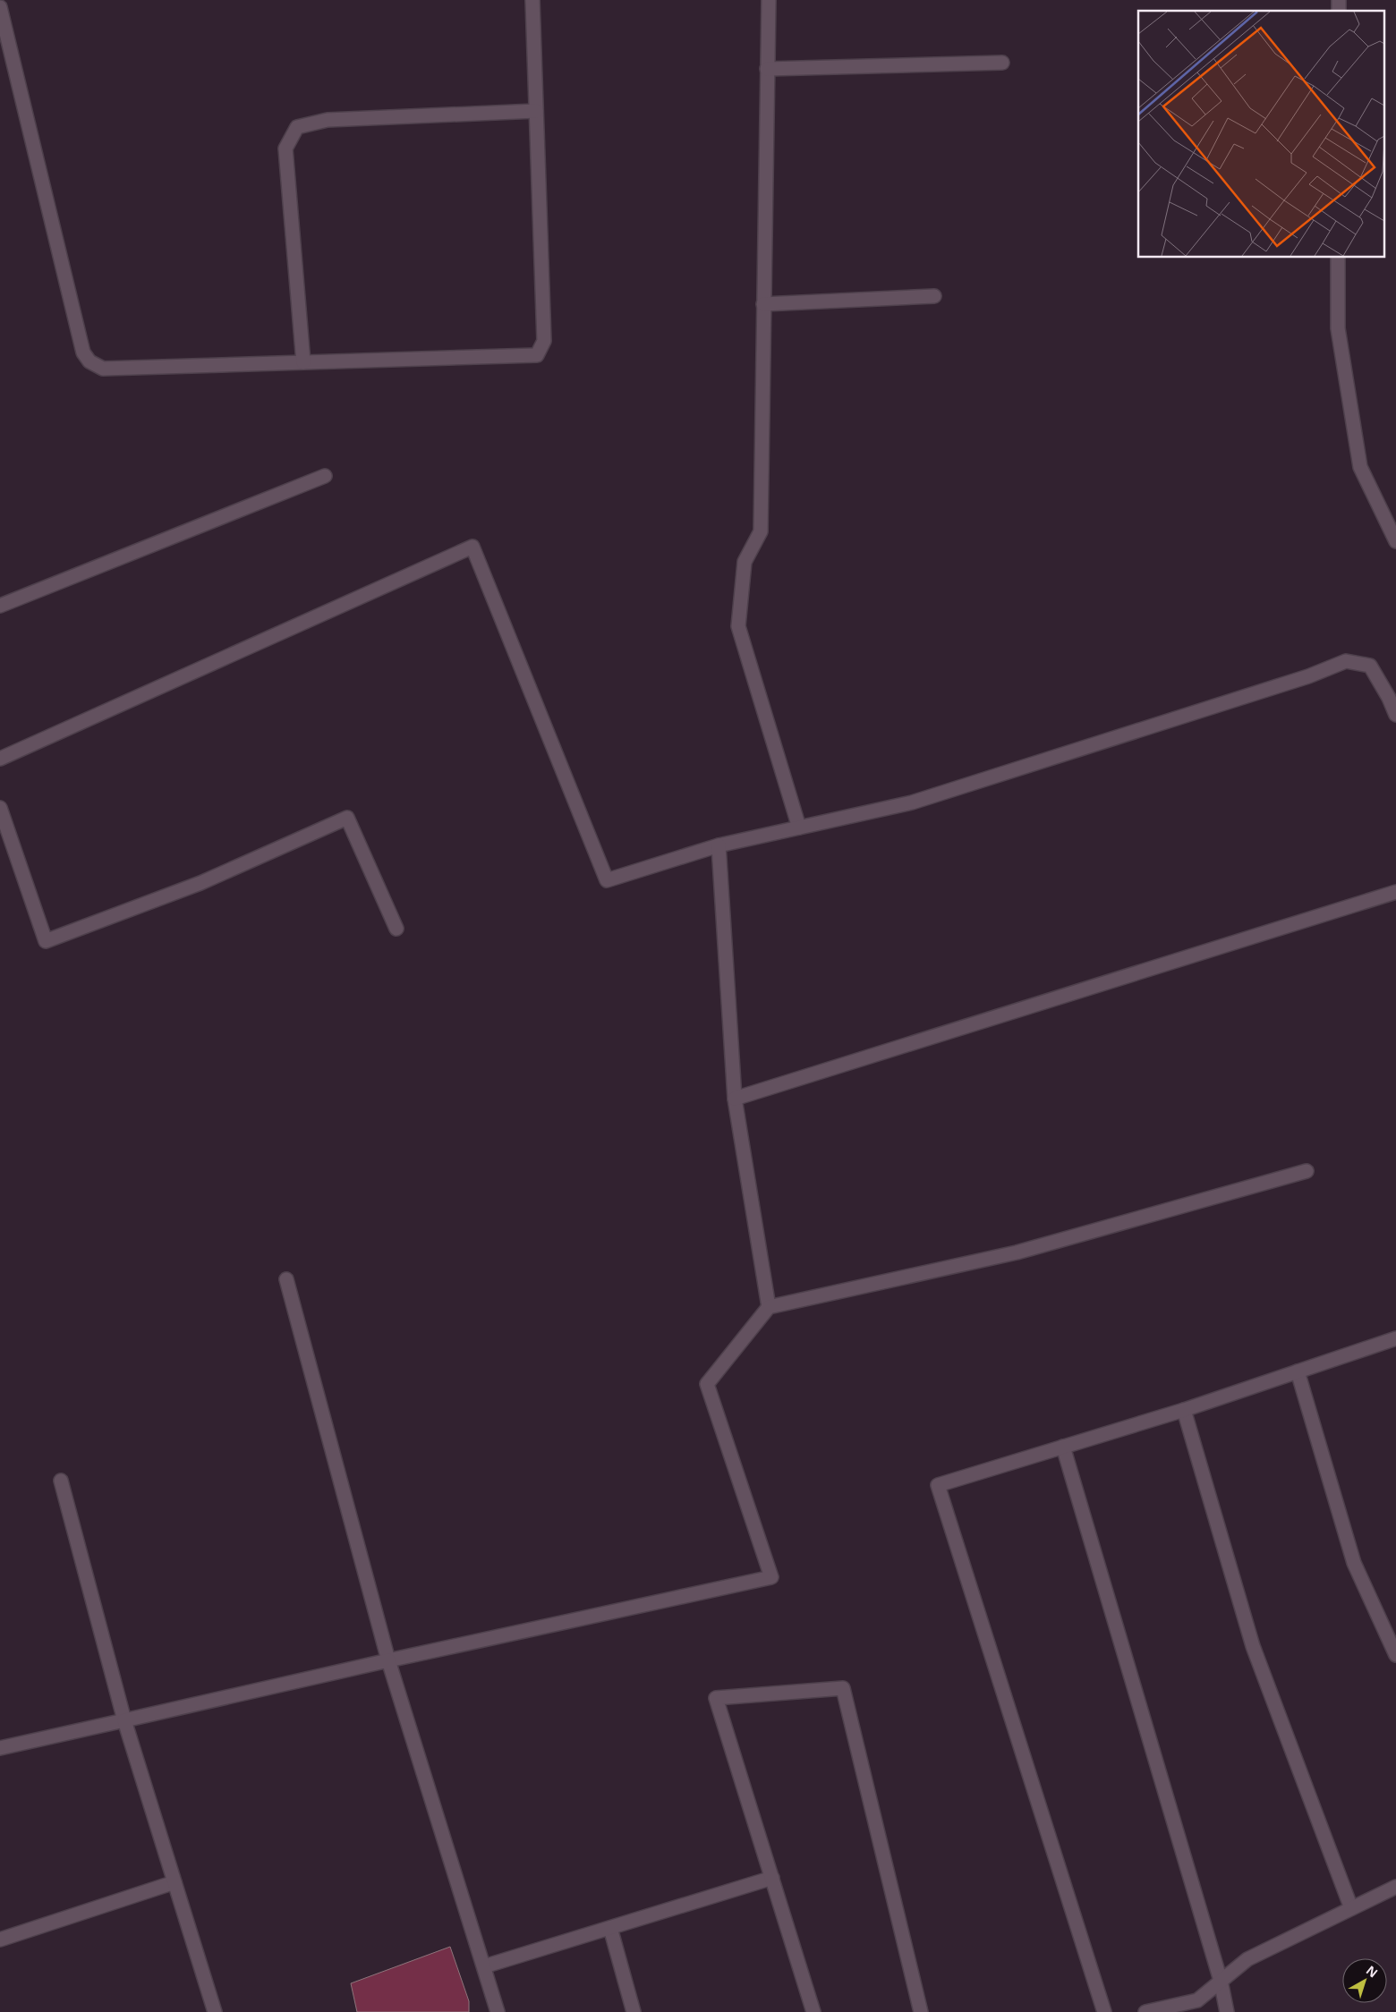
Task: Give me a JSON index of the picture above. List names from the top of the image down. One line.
{"north":"top right"}
